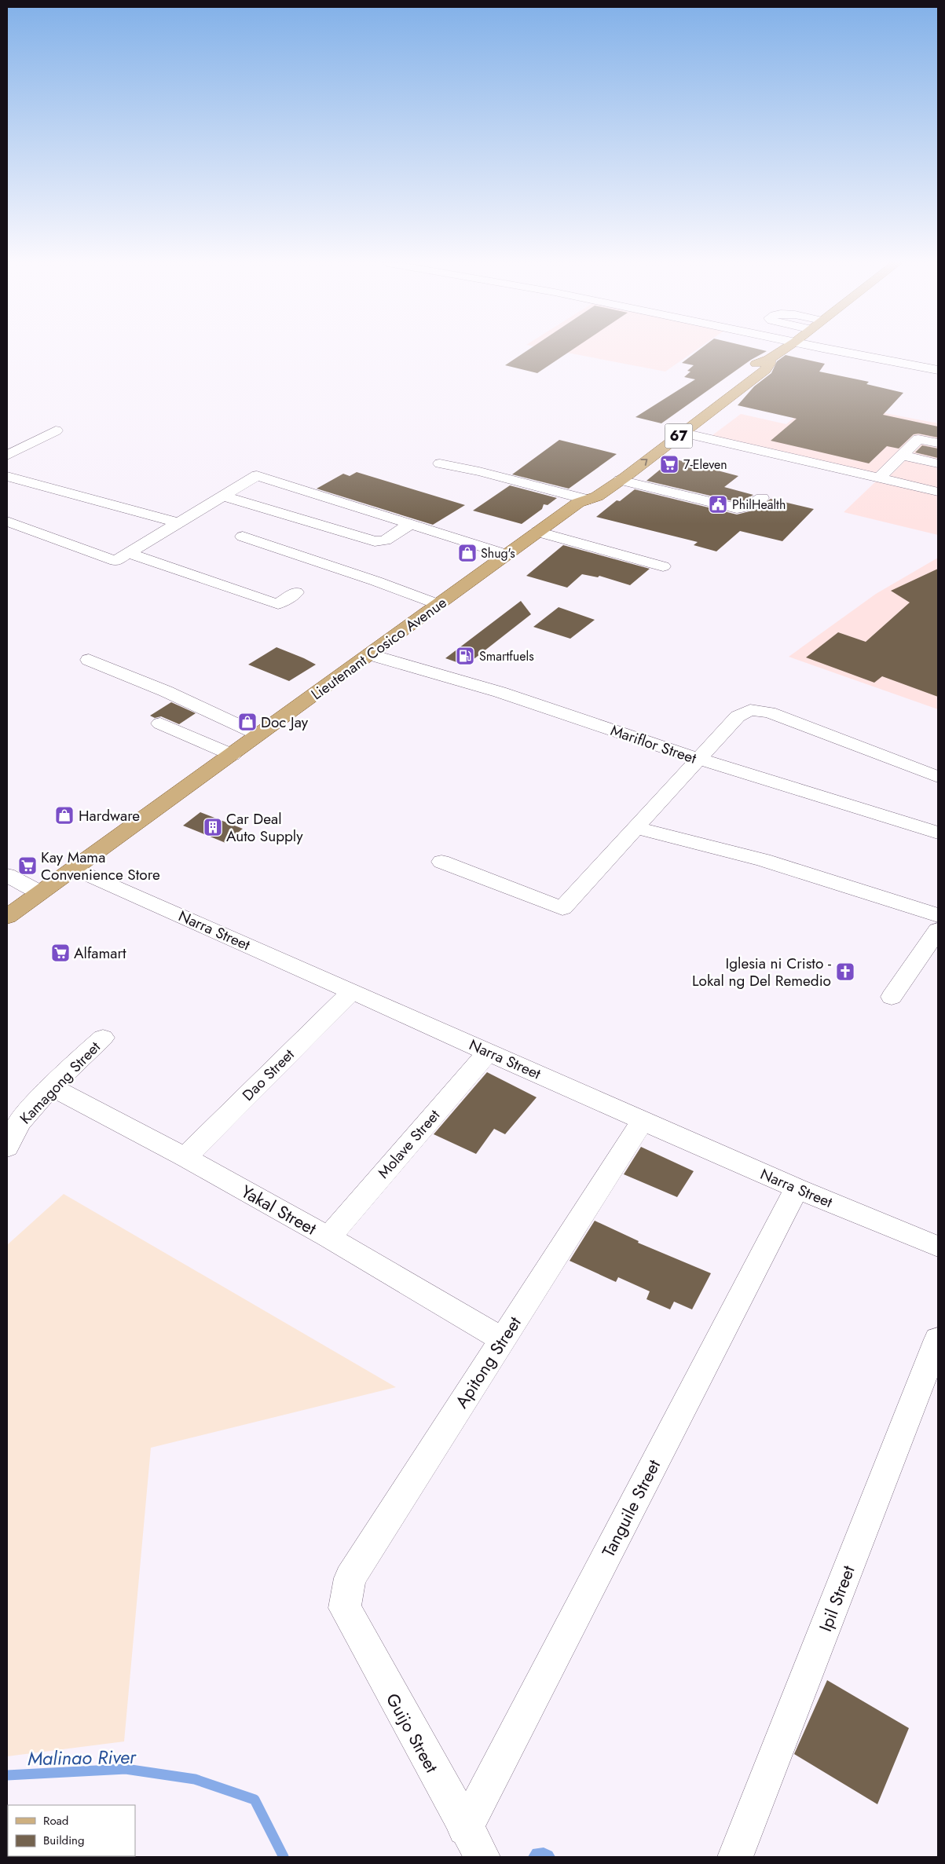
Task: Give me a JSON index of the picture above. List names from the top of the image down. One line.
{"streets":{"main road":["67","Lieutenant Cosico Avenue"],"street":["Mariflor Street","Narra Street","Dao Street","Kamagong Street","Molave Street","Yakal Street","Apitong Street","Tanguile Street","Ipil Street","Guijo Street"]},"crossings":[["Lieutenant Cosico Avenue","Mariflor Street"],["Lieutenant Cosico Avenue","Narra Street"],["Narra Street","Dao Street"],["Narra Street","Molave Street"],["Narra Street","Apitong Street"],["Narra Street","Tanguile Street"],["Dao Street","Yakal Street"],["Kamagong Street","Yakal Street"],["Molave Street","Yakal Street"],["Yakal Street","Apitong Street"],["Apitong Street","Guijo Street"],["Tanguile Street","Guijo Street"]],"water":["Malinao River"],"places":{"supermarket":["7-Eleven","Kay Mama Convenience Store","Alfamart"],"public building":["PhilHealth"],"shop":["Shug's","Doc Jay","Hardware"],"fuel station":["Smartfuels"],"building":["Car Deal Auto Supply"],"church":["Iglesia ni Cristo - Lokal ng Del Remedio"]},"legend":["Road","Building"]}
